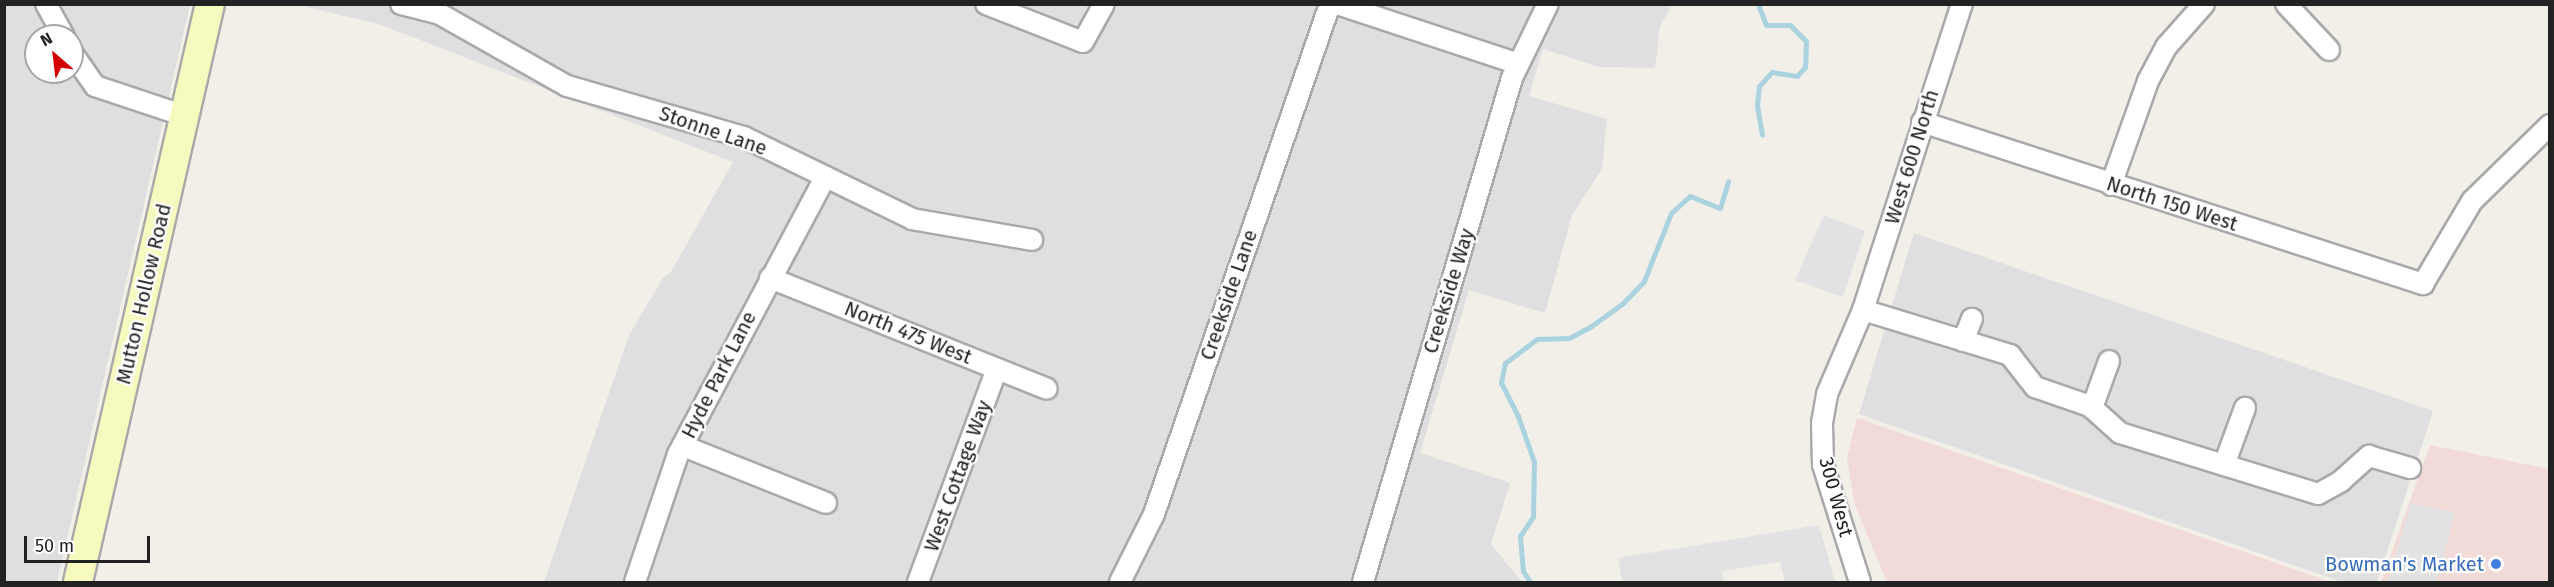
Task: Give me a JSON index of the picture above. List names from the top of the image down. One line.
{"streets":{"street":["Stonne Lane","West 600 North","North 150 West","Creekside Way","Mutton Hollow Road","Creekside Lane","North 475 West","Hyde Park Lane","West Cottage Way","300 West"]},"crossings":[["Stonne Lane","Hyde Park Lane"],["West 600 North","North 150 West"],["West 600 North","300 West"],["North 475 West","Hyde Park Lane"],["North 475 West","West Cottage Way"]],"places":["Bowman's Market"],"scale_bar":"50 m","north":"top left"}
